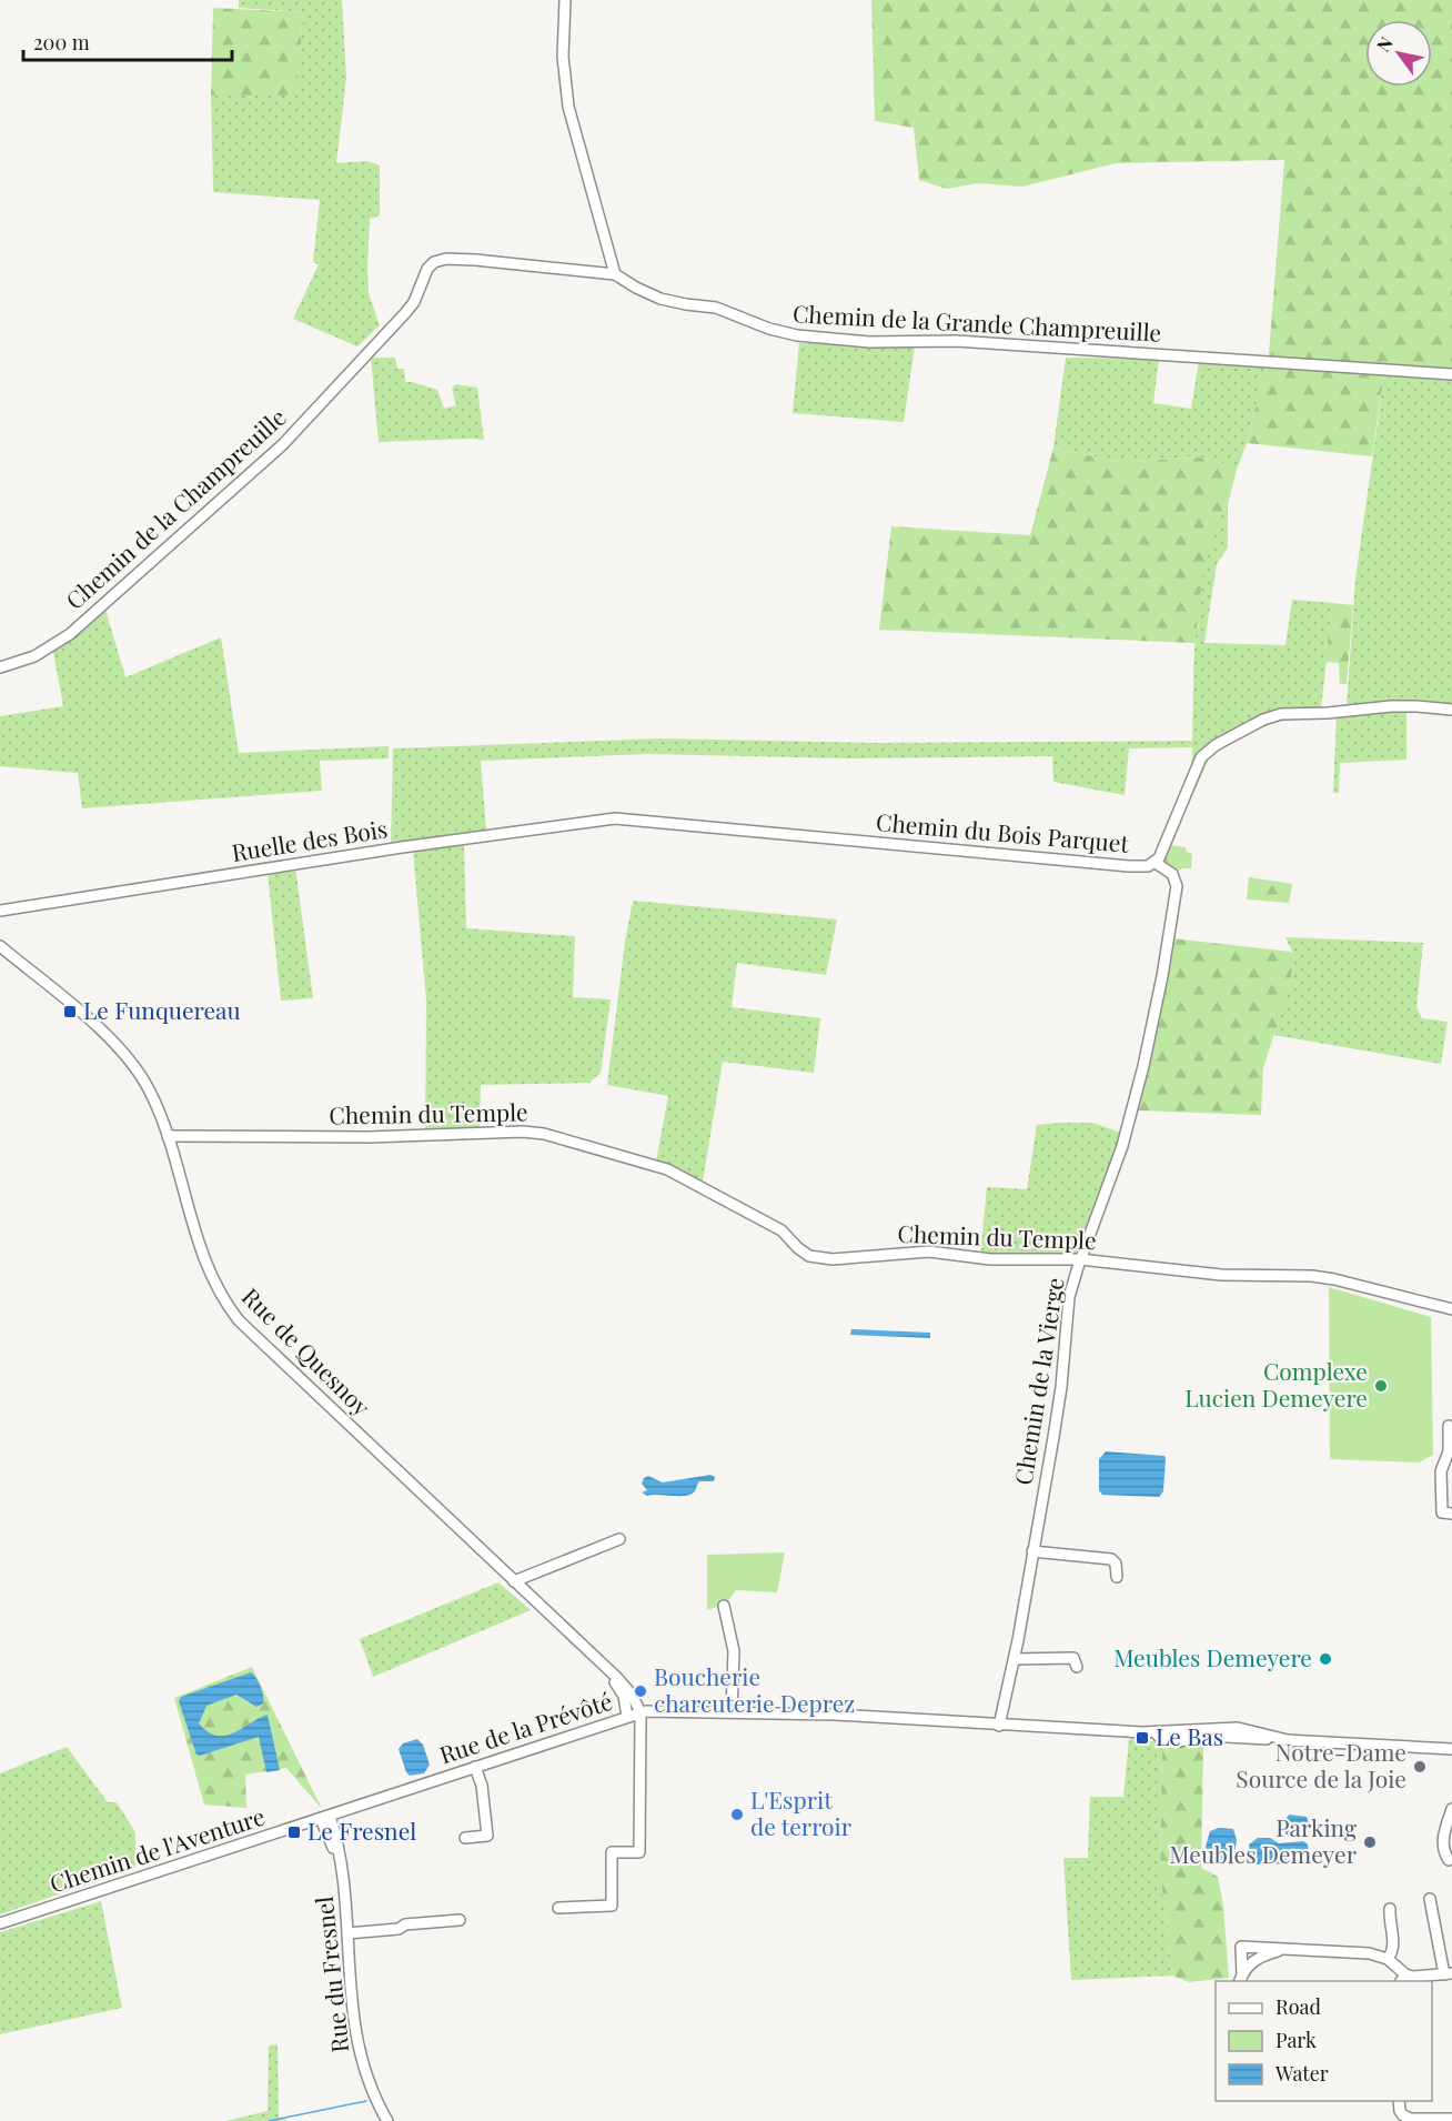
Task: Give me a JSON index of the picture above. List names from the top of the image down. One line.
{"streets":{"street":["Chemin de la Grande Champreuille","Chemin de la Champreuille","Chemin du Bois Parquet","Ruelle des Bois","Chemin du Temple","Rue de Quesnoy","Chemin de la Vierge","Rue de la Prévôté","Chemin de l'Aventure","Rue du Fresnel"]},"crossings":[["Chemin de la Grande Champreuille","Chemin de la Champreuille"],["Chemin du Bois Parquet","Ruelle des Bois"],["Chemin du Bois Parquet","Chemin de la Vierge"],["Chemin du Temple","Rue de Quesnoy"],["Chemin du Temple","Chemin de la Vierge"],["Rue de Quesnoy","Rue de la Prévôté"],["Chemin de la Vierge","Rue de la Prévôté"],["Rue de la Prévôté","Chemin de l'Aventure"],["Rue de la Prévôté","Rue du Fresnel"],["Chemin de l'Aventure","Rue du Fresnel"]],"places":{"transit":["Le Funquereau","Le Bas","Le Fresnel"],"other":["Complexe Lucien Demeyere","Meubles Demeyere","Boucherie charcuterie Deprez","Notre-Dame Source de la Joie","L'Esprit de terroir","Parking Meubles Demeyer"]},"legend":["Road","Park","Water"],"scale_bar":"200 m","north":"top left"}
